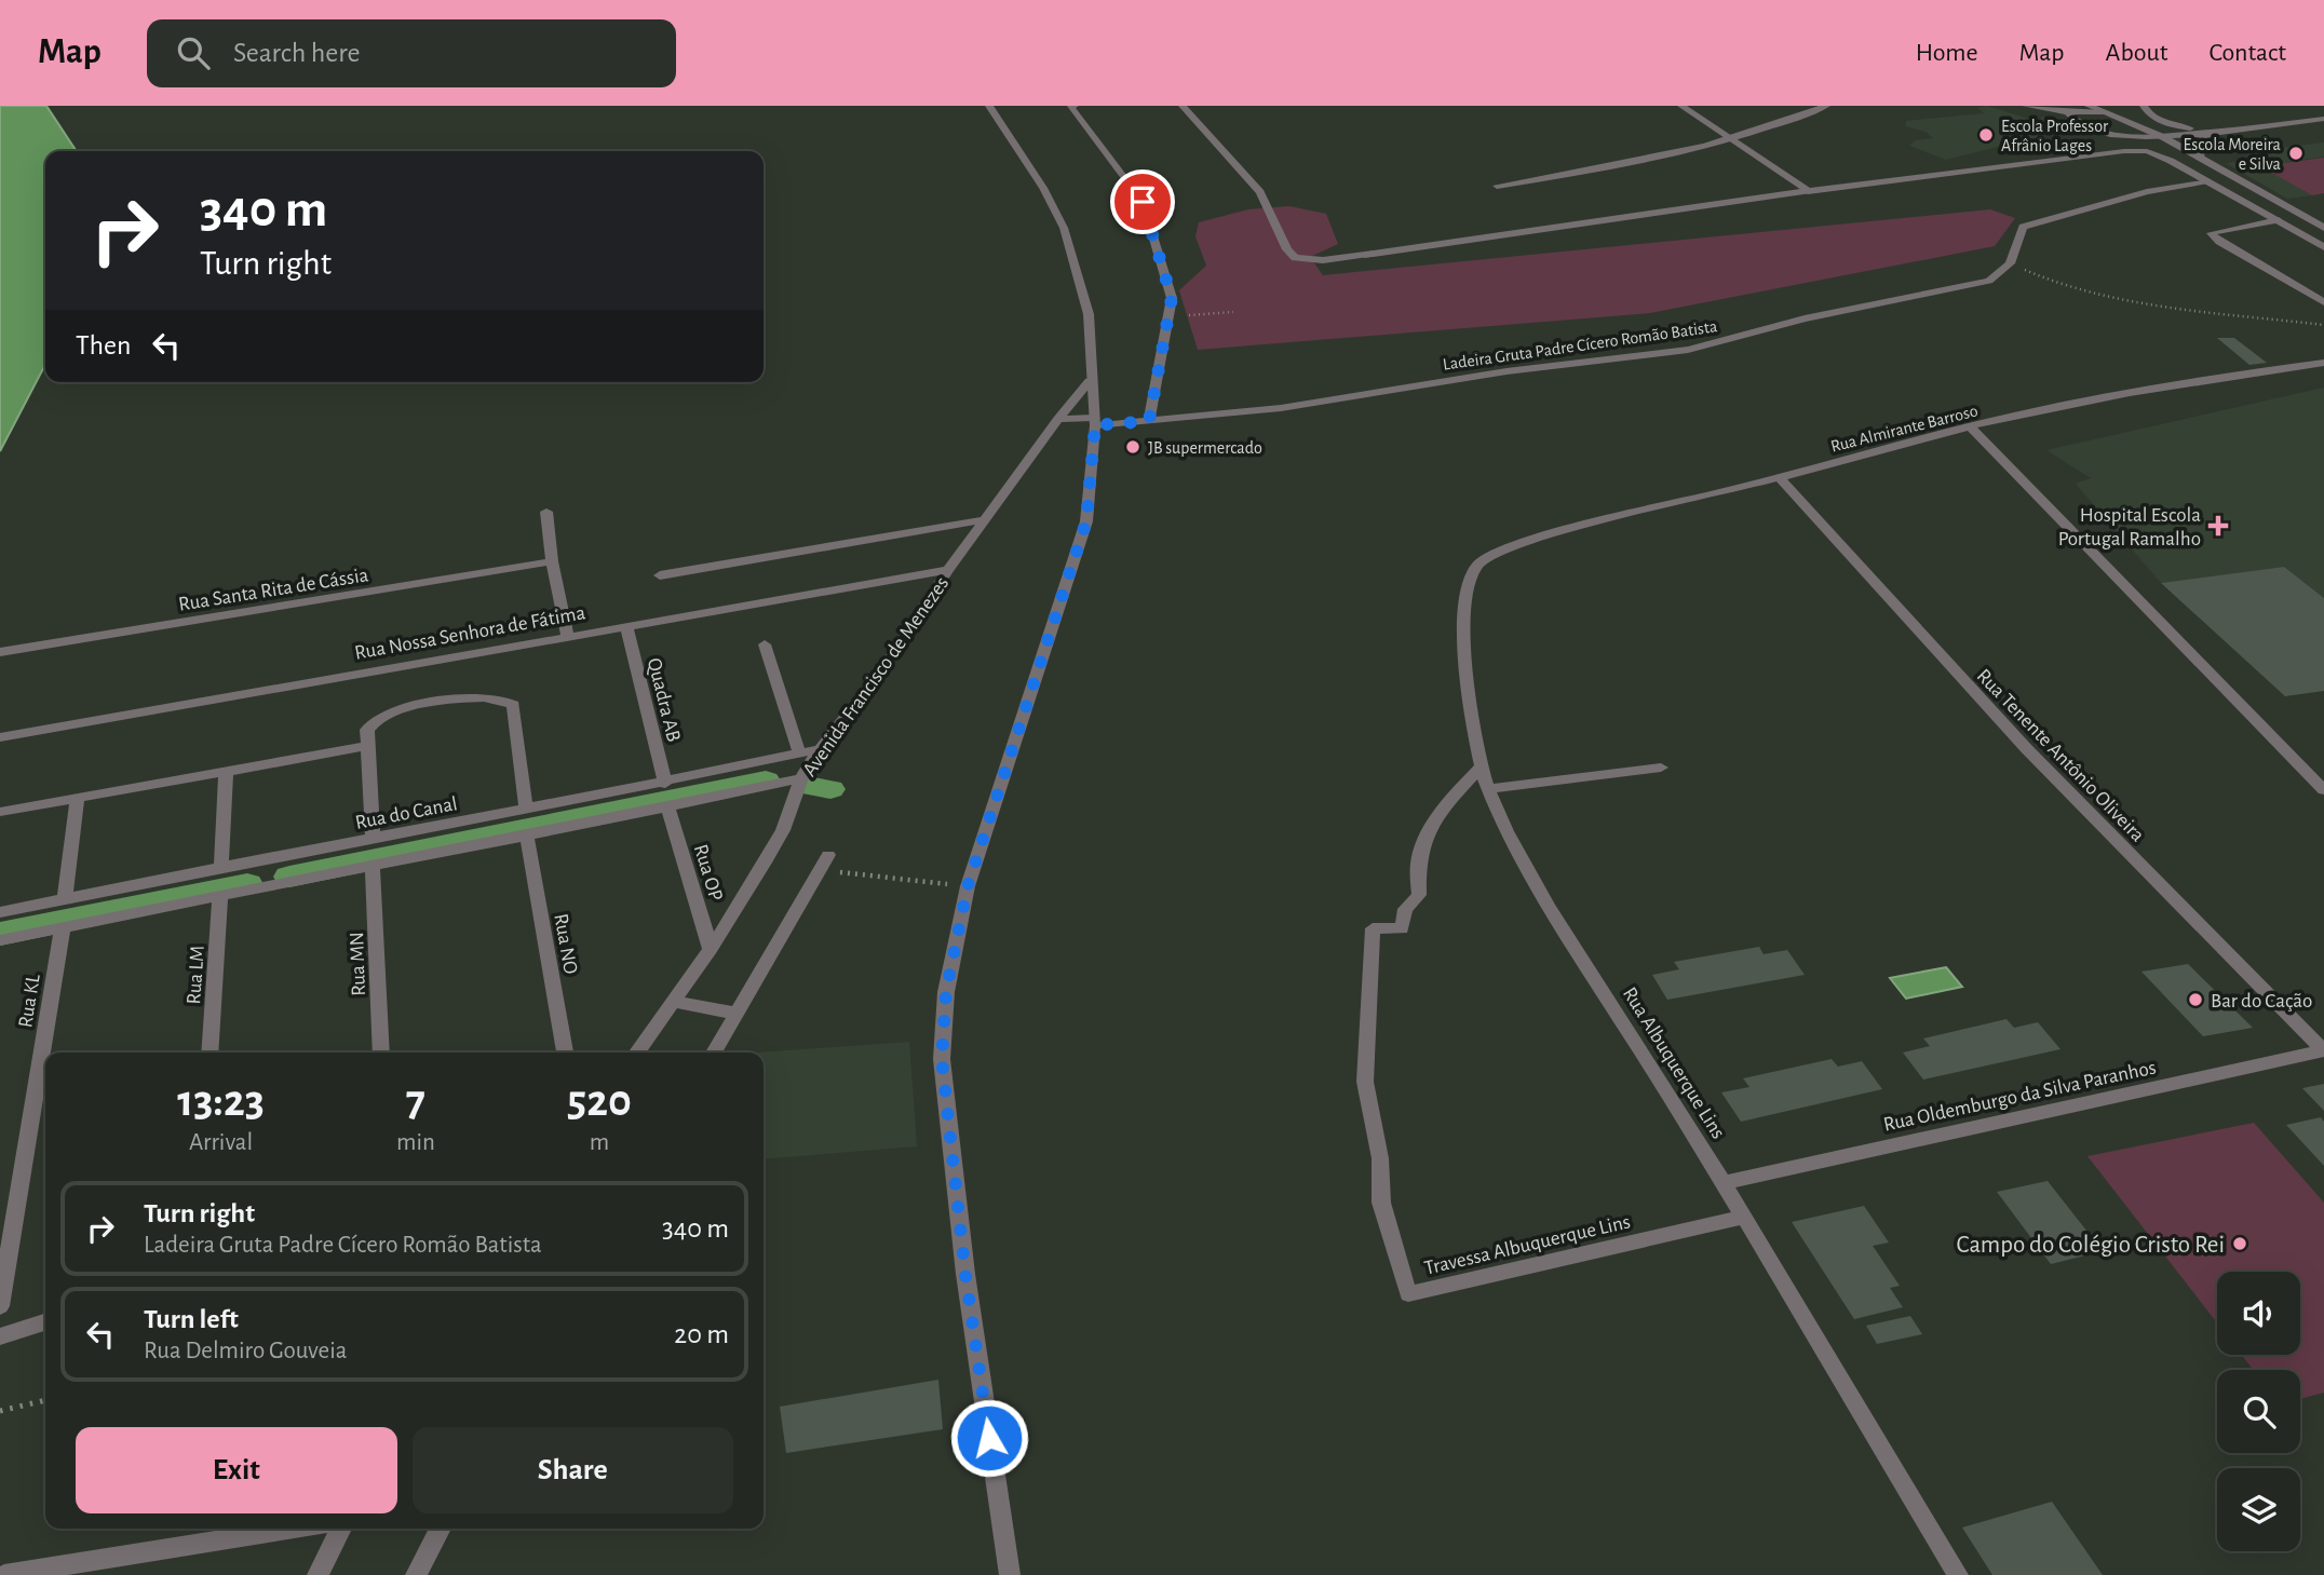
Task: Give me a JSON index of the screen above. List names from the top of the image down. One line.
{"streets":{"street":["Ladeira Gruta Padre Cícero Romão Batista","Rua Almirante Barroso","Rua Santa Rita de Cássia","Rua Nossa Senhora de Fátima","Avenida Francisco de Menezes","Quadra AB","Rua Tenente Antônio Oliveira","Rua do Canal","Rua OP","Rua NO","Rua MN","Rua LM","Rua KL","Rua Albuquerque Lins","Rua Oldemburgo da Silva Paranhos","Travessa Albuquerque Lins"]},"crossings":[["Rua Almirante Barroso","Rua Tenente Antônio Oliveira"],["Rua Almirante Barroso","Rua Albuquerque Lins"],["Rua Nossa Senhora de Fátima","Avenida Francisco de Menezes"],["Rua Nossa Senhora de Fátima","Quadra AB"],["Avenida Francisco de Menezes","Rua do Canal"],["Avenida Francisco de Menezes","Rua OP"],["Quadra AB","Rua do Canal"],["Rua Tenente Antônio Oliveira","Rua Oldemburgo da Silva Paranhos"],["Rua Albuquerque Lins","Rua Oldemburgo da Silva Paranhos"],["Rua Albuquerque Lins","Travessa Albuquerque Lins"]],"places":{"other":["Escola Professor Afrânio Lages","Escola Moreira e Silva","JB supermercado","Bar do Cação","Campo do Colégio Cristo Rei"],"health":["Hospital Escola Portugal Ramalho"]},"page":{"header":"Map","search":"Search here","nav":["Home","Map","About","Contact"],"turn":["340 m","Turn right"],"then":"Then","eta":["13:23","Arrival","7","min","520","m"],"list":[{"name":"Turn right","note":"Ladeira Gruta Padre Cícero Romão Batista","value":"340 m"},{"name":"Turn left","note":"Rua Delmiro Gouveia","value":"20 m"}],"buttons":["Exit","Share"]}}
